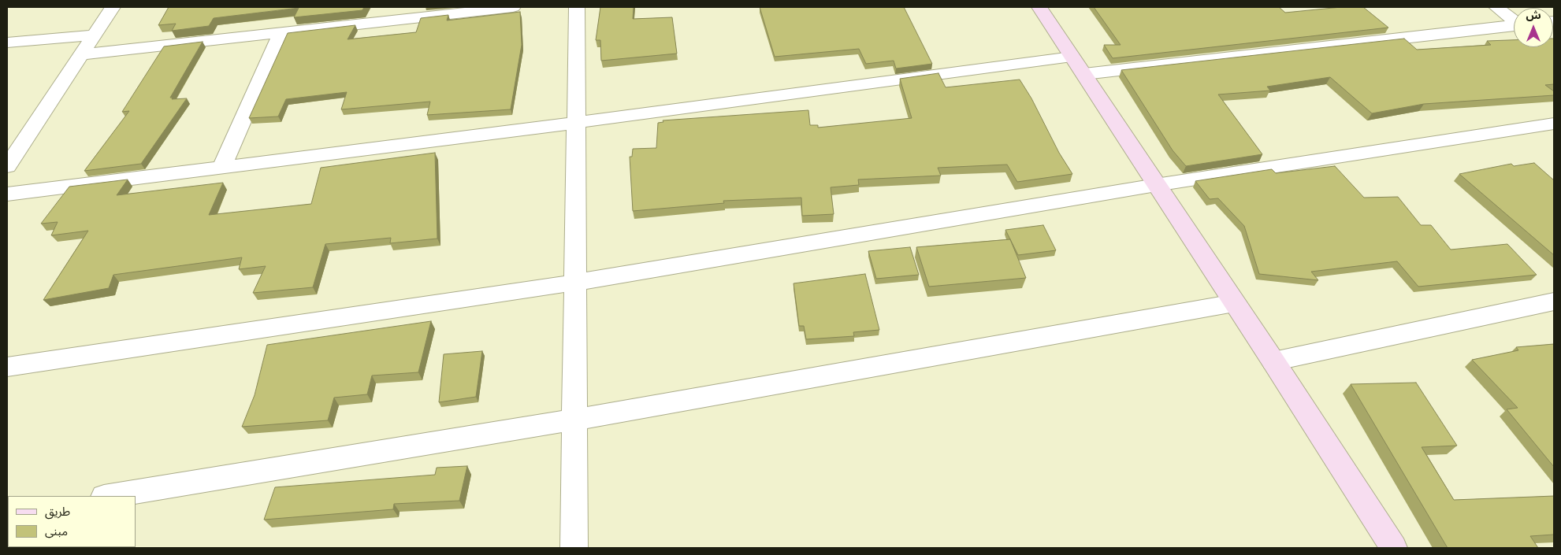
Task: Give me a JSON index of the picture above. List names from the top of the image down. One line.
{"legend":["طريق","مبنى"],"north":"top"}
